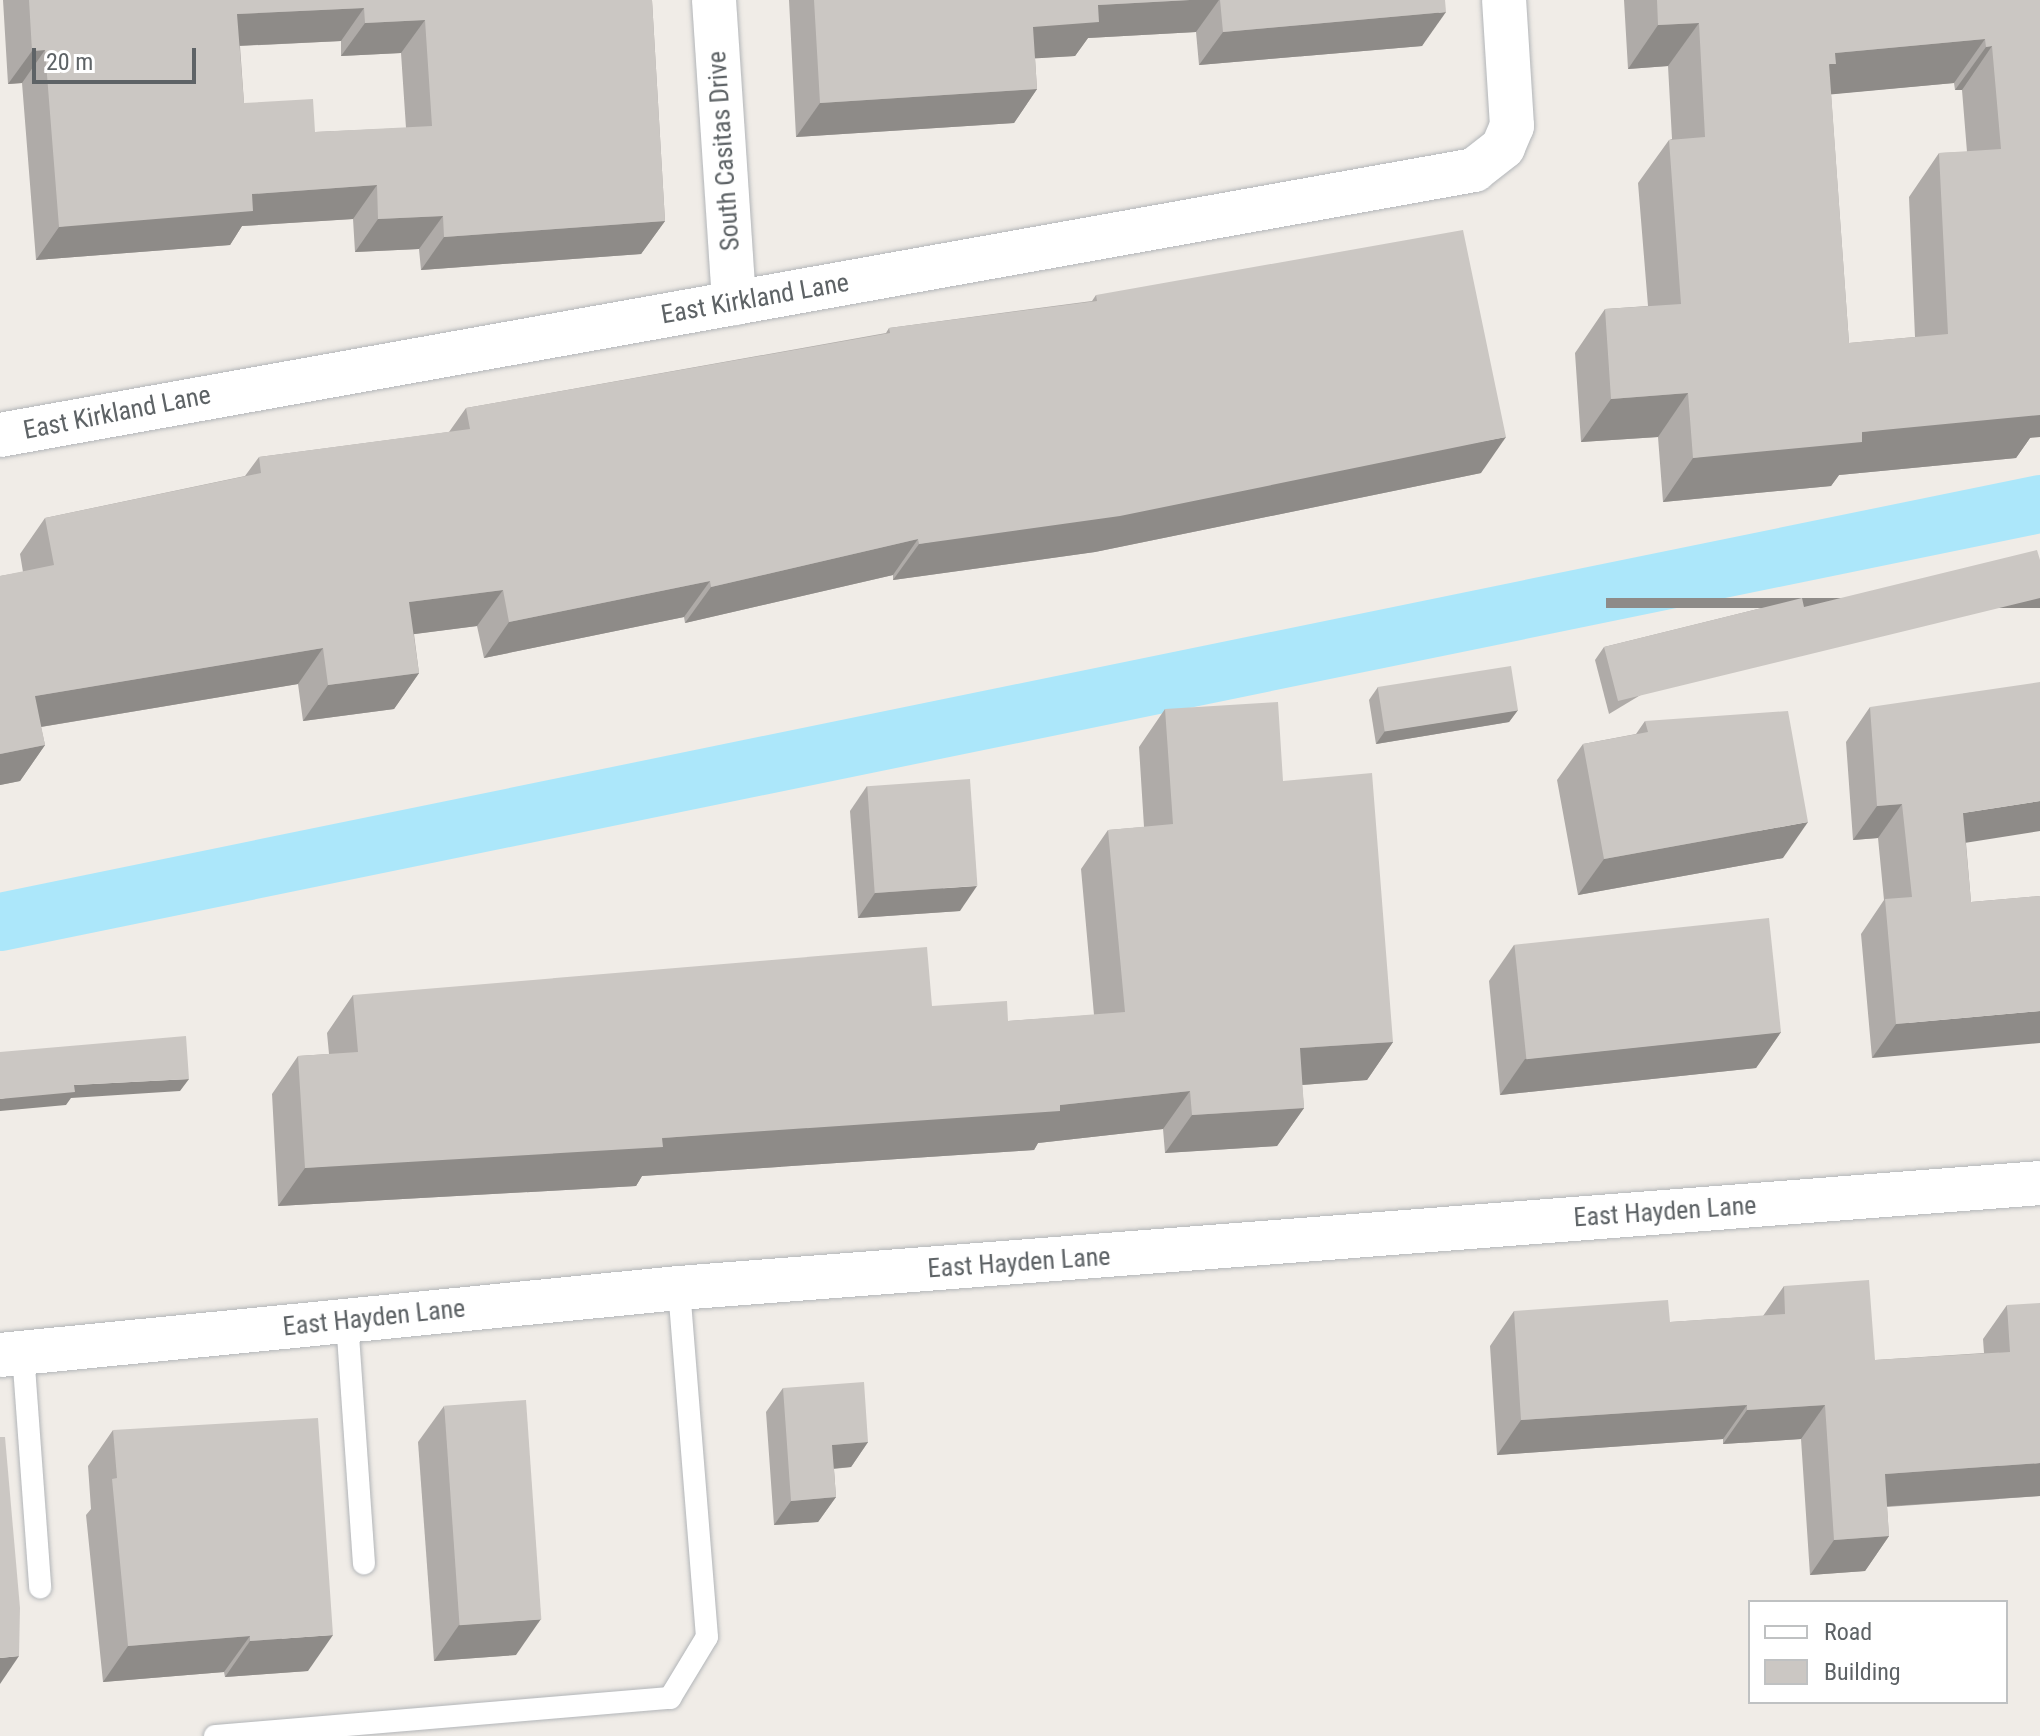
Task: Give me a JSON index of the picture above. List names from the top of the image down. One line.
{"streets":{"street":["South Casitas Drive","East Kirkland Lane","East Hayden Lane"]},"crossings":[["South Casitas Drive","East Kirkland Lane"]],"legend":["Road","Building"],"scale_bar":"20 m"}
